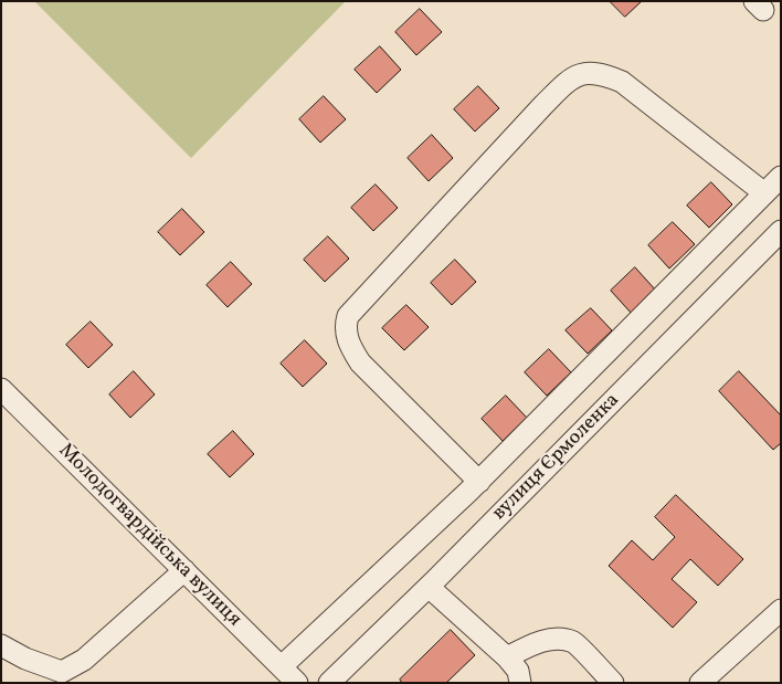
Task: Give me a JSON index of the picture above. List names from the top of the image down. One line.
{"streets":{"street":["вулиця Єрмоленка","Молодогвардійська вулиця"]}}
